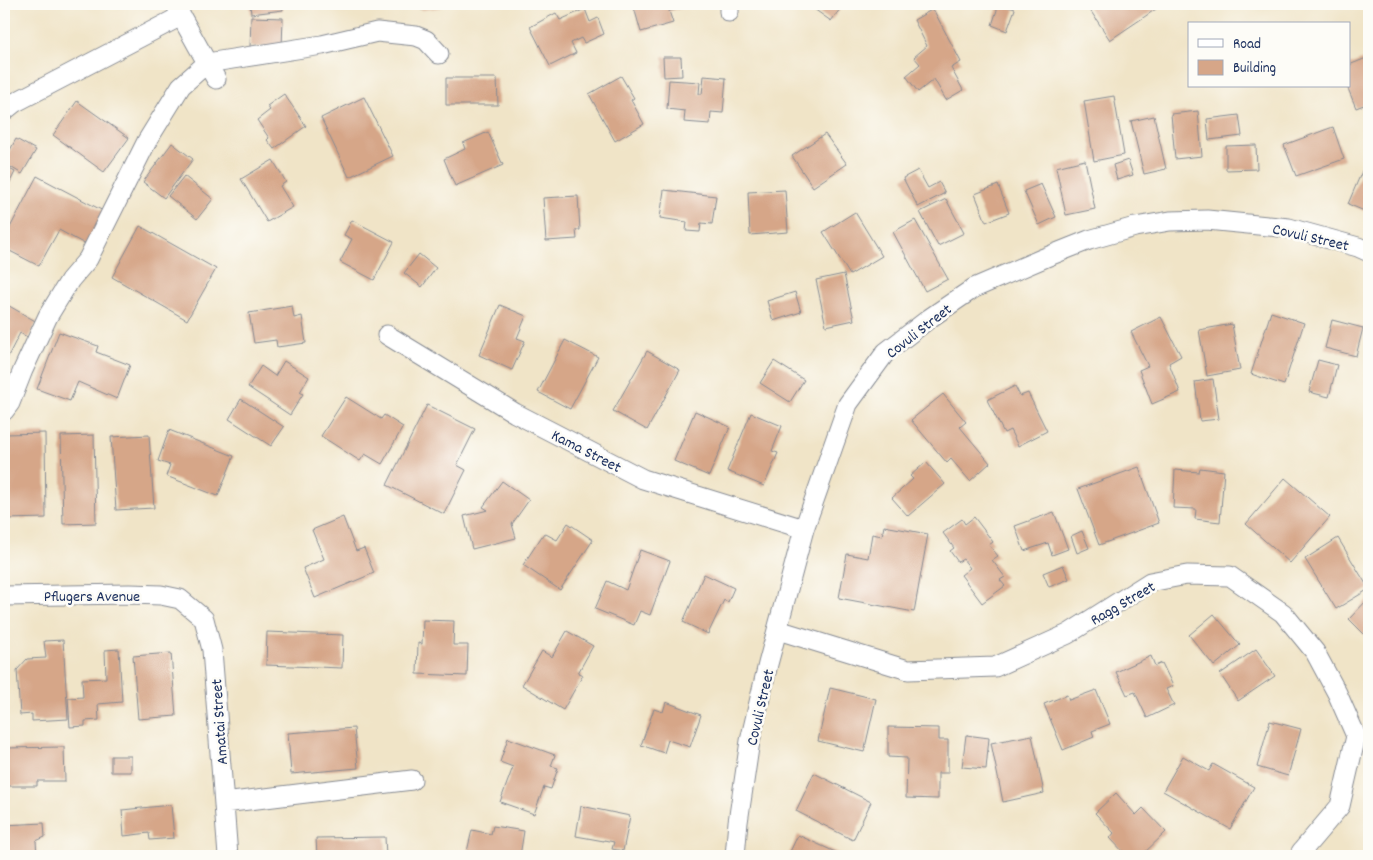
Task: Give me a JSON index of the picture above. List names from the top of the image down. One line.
{"streets":{"street":["Covuli Street","Kama Street","Pflugers Avenue","Ragg Street","Amatai Street"]},"crossings":[["Covuli Street","Kama Street"],["Covuli Street","Ragg Street"],["Pflugers Avenue","Amatai Street"]],"legend":["Road","Building"]}
